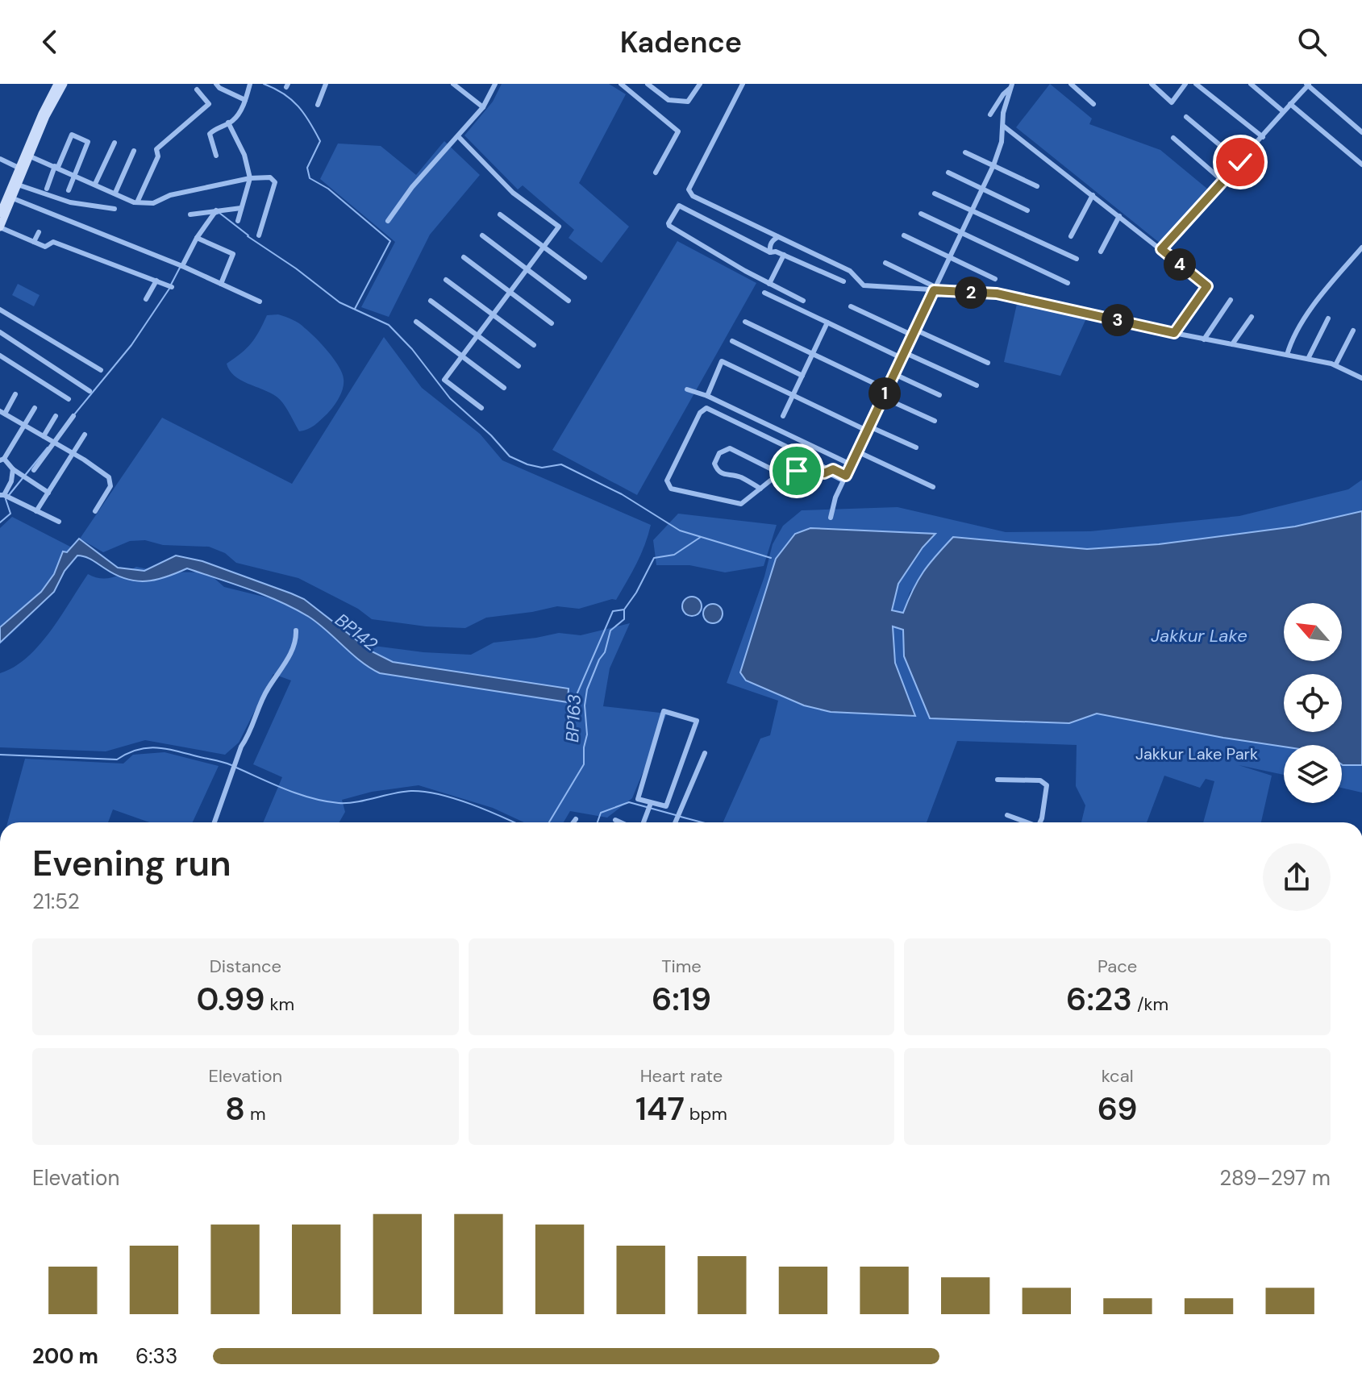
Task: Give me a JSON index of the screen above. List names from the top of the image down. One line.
{"water":["BP142","Jakkur Lake","BP163"],"parks":["Jakkur Lake Park"],"north":"top left","page":{"header":"Kadence","pins":["4","2","3","1"],"heading":["Evening run","21:52"],"stats":[["Distance","0.99 km"],["Time","6:19"],["Pace","6:23 /km"],["Elevation","8 m"],["Heart rate","147 bpm"],["kcal","69"]],"chart":["Elevation","289–297 m"],"list":[{"name":"200 m","note":"6:33"}]}}
